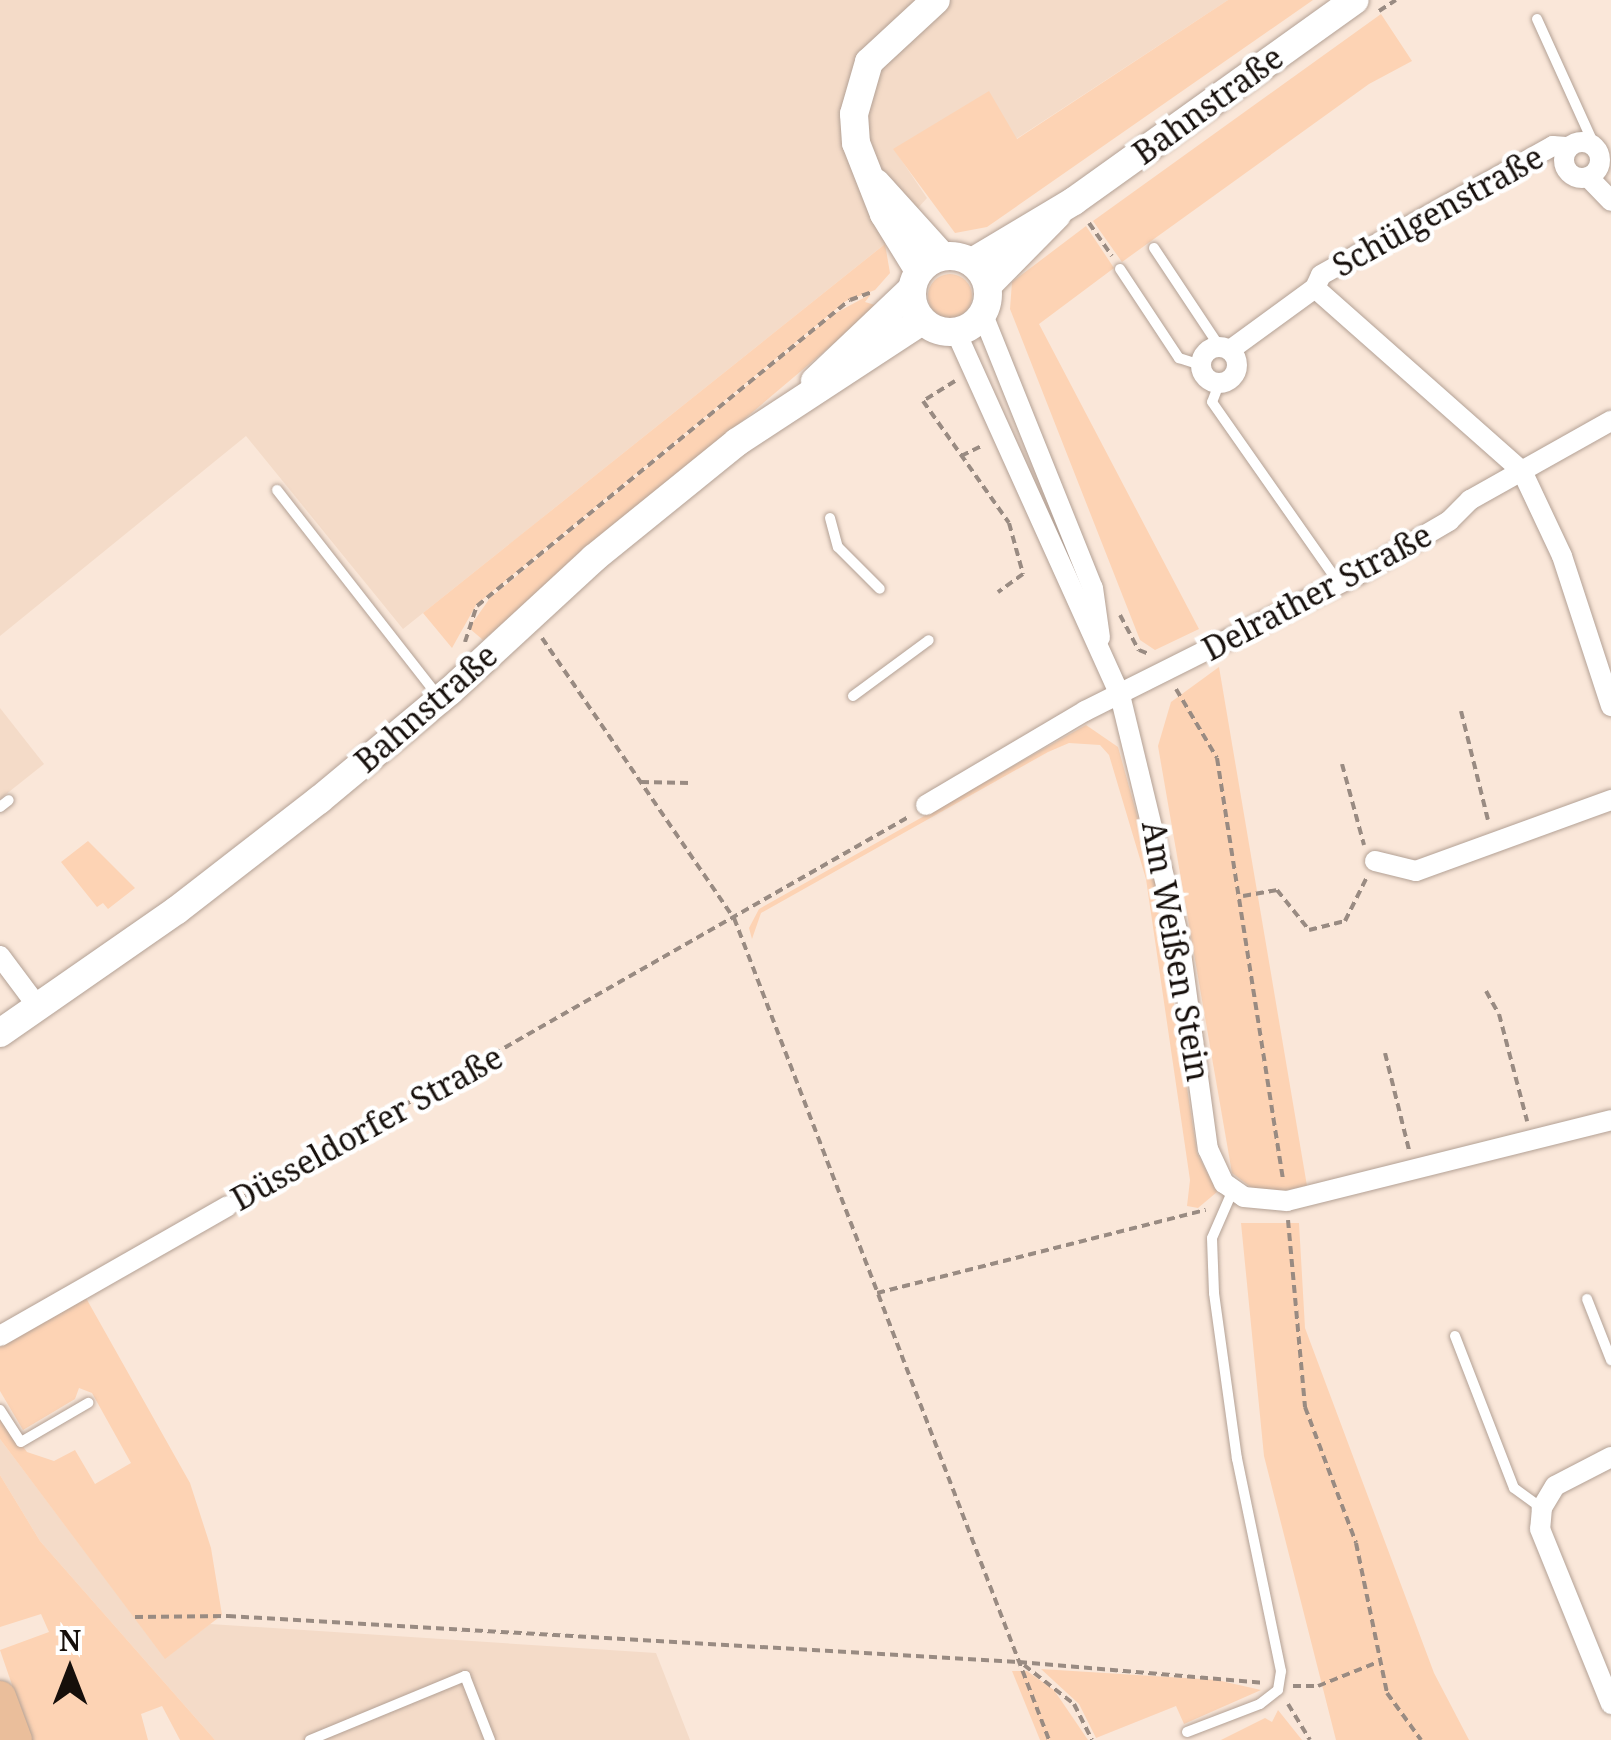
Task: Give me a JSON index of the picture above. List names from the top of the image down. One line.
{"streets":{"street":["Bahnstraße","Schülgenstraße","Delrather Straße","Am Weißen Stein","Düsseldorfer Straße"]},"crossings":[["Schülgenstraße","Delrather Straße"],["Delrather Straße","Am Weißen Stein"],["Delrather Straße","Düsseldorfer Straße"]],"north":"top"}
